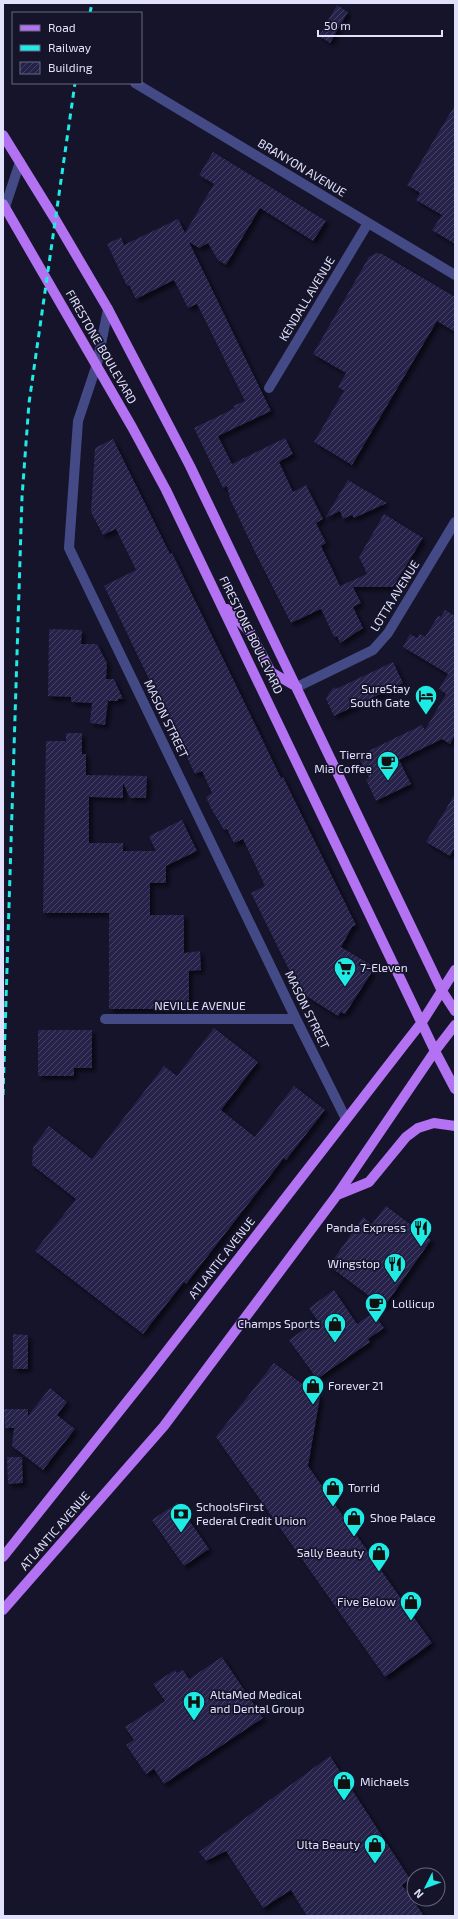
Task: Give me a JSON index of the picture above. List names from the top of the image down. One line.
{"streets":{"main road":["FIRESTONE BOULEVARD","ATLANTIC AVENUE"],"street":["BRANYON AVENUE","KENDALL AVENUE","LOTTA AVENUE","MASON STREET","NEVILLE AVENUE"]},"crossings":[["BRANYON AVENUE","KENDALL AVENUE"],["FIRESTONE BOULEVARD","LOTTA AVENUE"],["FIRESTONE BOULEVARD","MASON STREET"],["FIRESTONE BOULEVARD","ATLANTIC AVENUE"],["MASON STREET","NEVILLE AVENUE"],["MASON STREET","ATLANTIC AVENUE"]],"places":{"hotel":["SureStay South Gate"],"cafe":["Tierra Mia Coffee","Lollicup"],"supermarket":["7-Eleven"],"restaurant":["Panda Express","Wingstop"],"shop":["Champs Sports","Forever 21","Torrid","Shoe Palace","Sally Beauty","Five Below","Michaels","Ulta Beauty"],"bank":["SchoolsFirst Federal Credit Union"],"hospital":["AltaMed Medical and Dental Group"]},"legend":["Road","Railway","Building"],"scale_bar":"50 m","north":"bottom left"}
